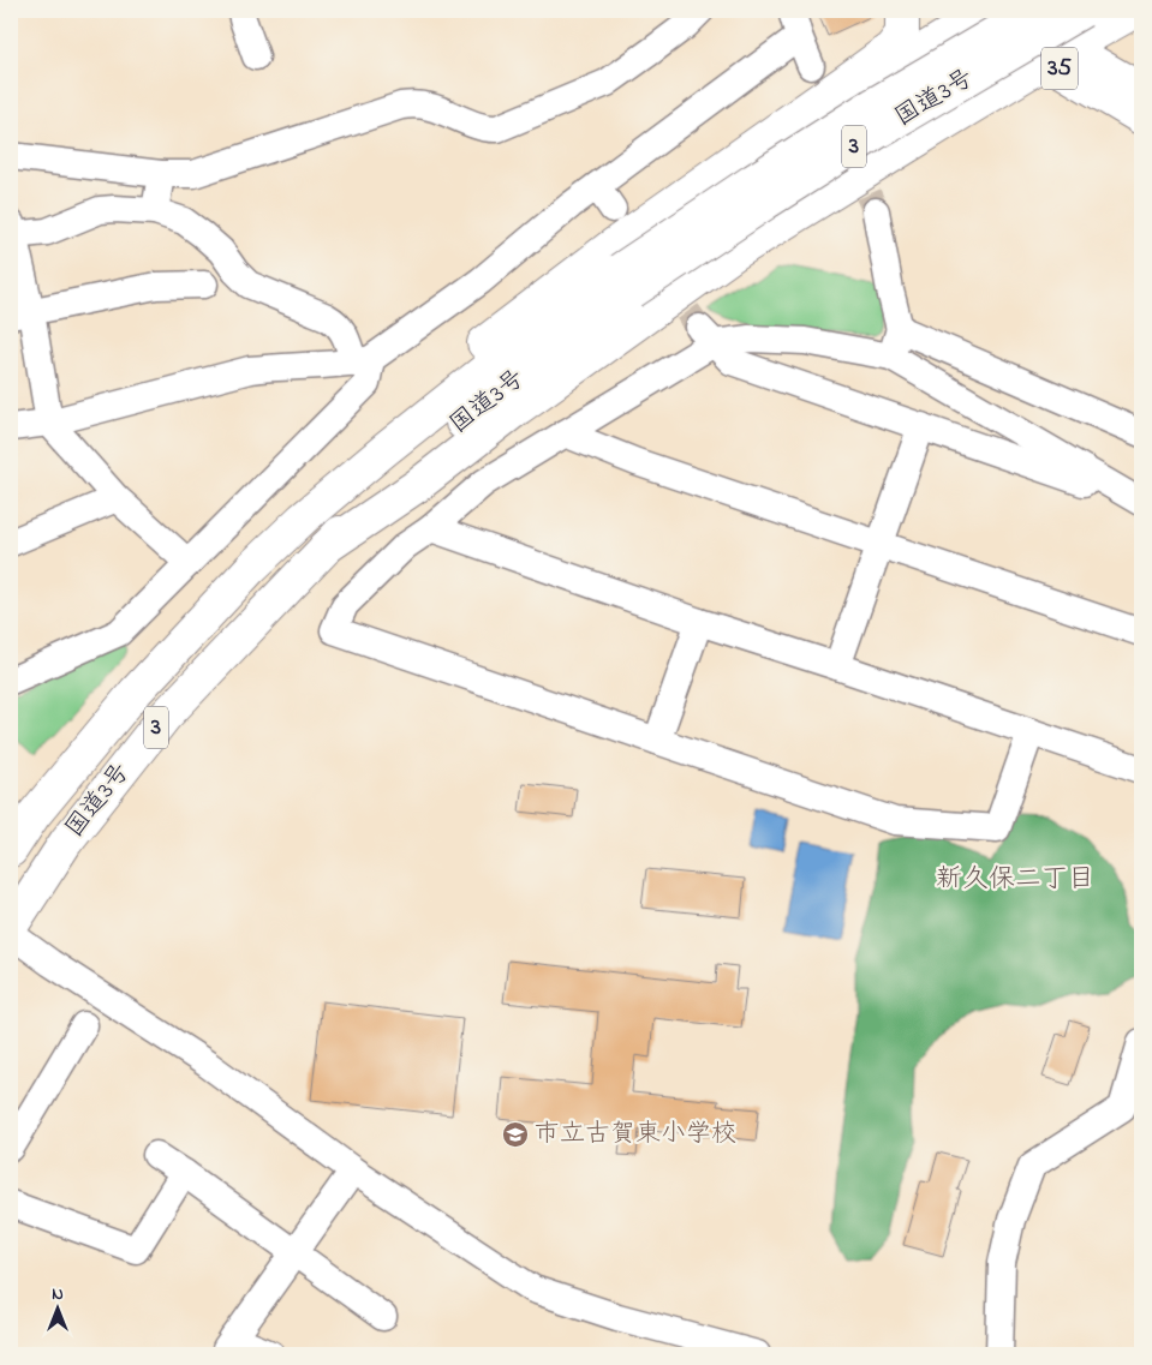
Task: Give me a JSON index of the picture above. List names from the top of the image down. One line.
{"streets":{"main road":["35","国道3号","3"]},"districts":["新久保二丁目"],"places":{"school or university":["市立古賀東小学校"]},"north":"top"}
